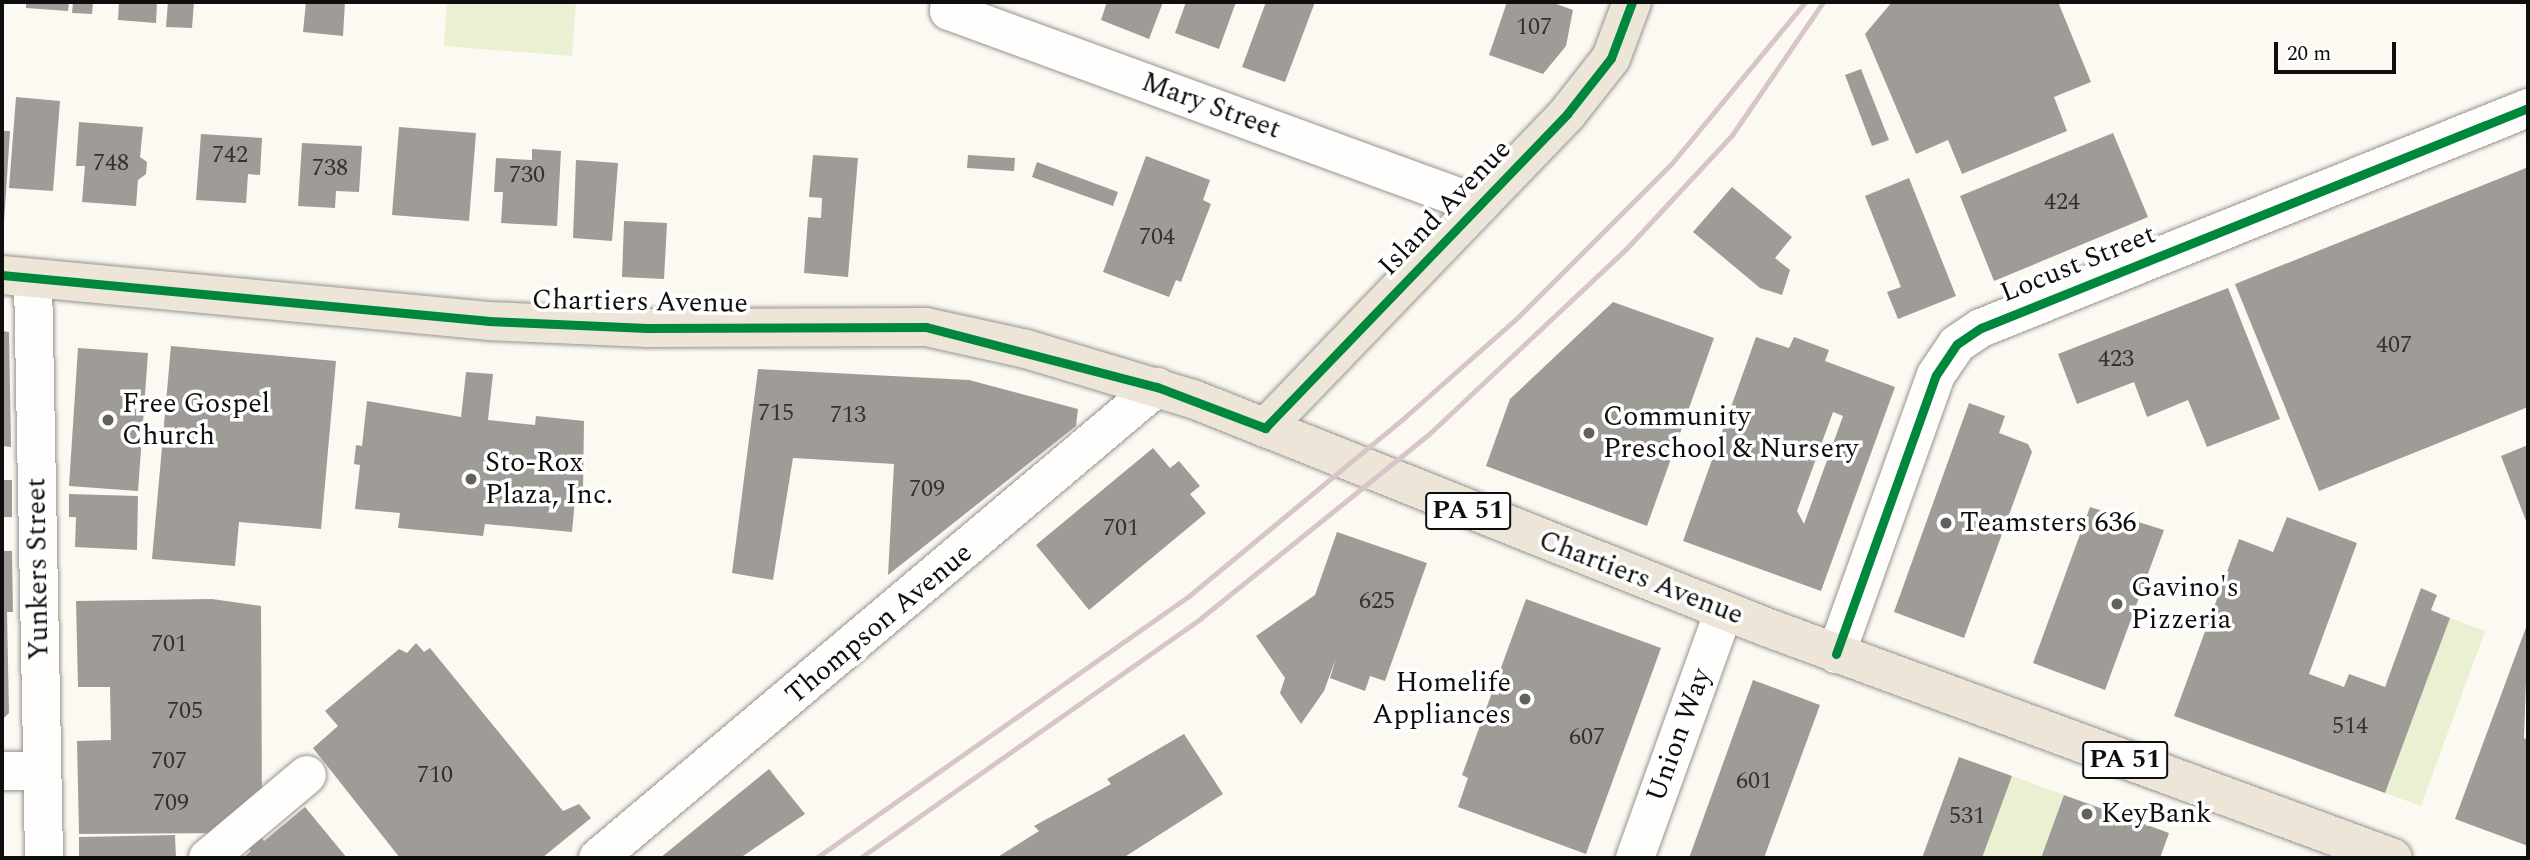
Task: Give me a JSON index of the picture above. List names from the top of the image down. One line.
{"streets":{"main road":["Island Avenue","Chartiers Avenue","PA 51"],"street":["Mary Street","Locust Street","Yunkers Street","Thompson Avenue","Union Way"]},"crossings":[["Mary Street","Island Avenue"],["Island Avenue","Chartiers Avenue"],["Locust Street","Chartiers Avenue"],["Chartiers Avenue","Yunkers Street"],["Chartiers Avenue","Thompson Avenue"],["Chartiers Avenue","Union Way"]],"places":["Free Gospel Church","Community Preschool & Nursery","Sto-Rox Plaza, Inc.","Teamsters 636","Gavino's Pizzeria","Homelife Appliances","KeyBank"],"house_numbers":["107","742","748","738","730","424","704","407","423","715","713","709","701","625","701","705","514","607","707","710","601","709","531"],"scale_bar":"20 m"}
